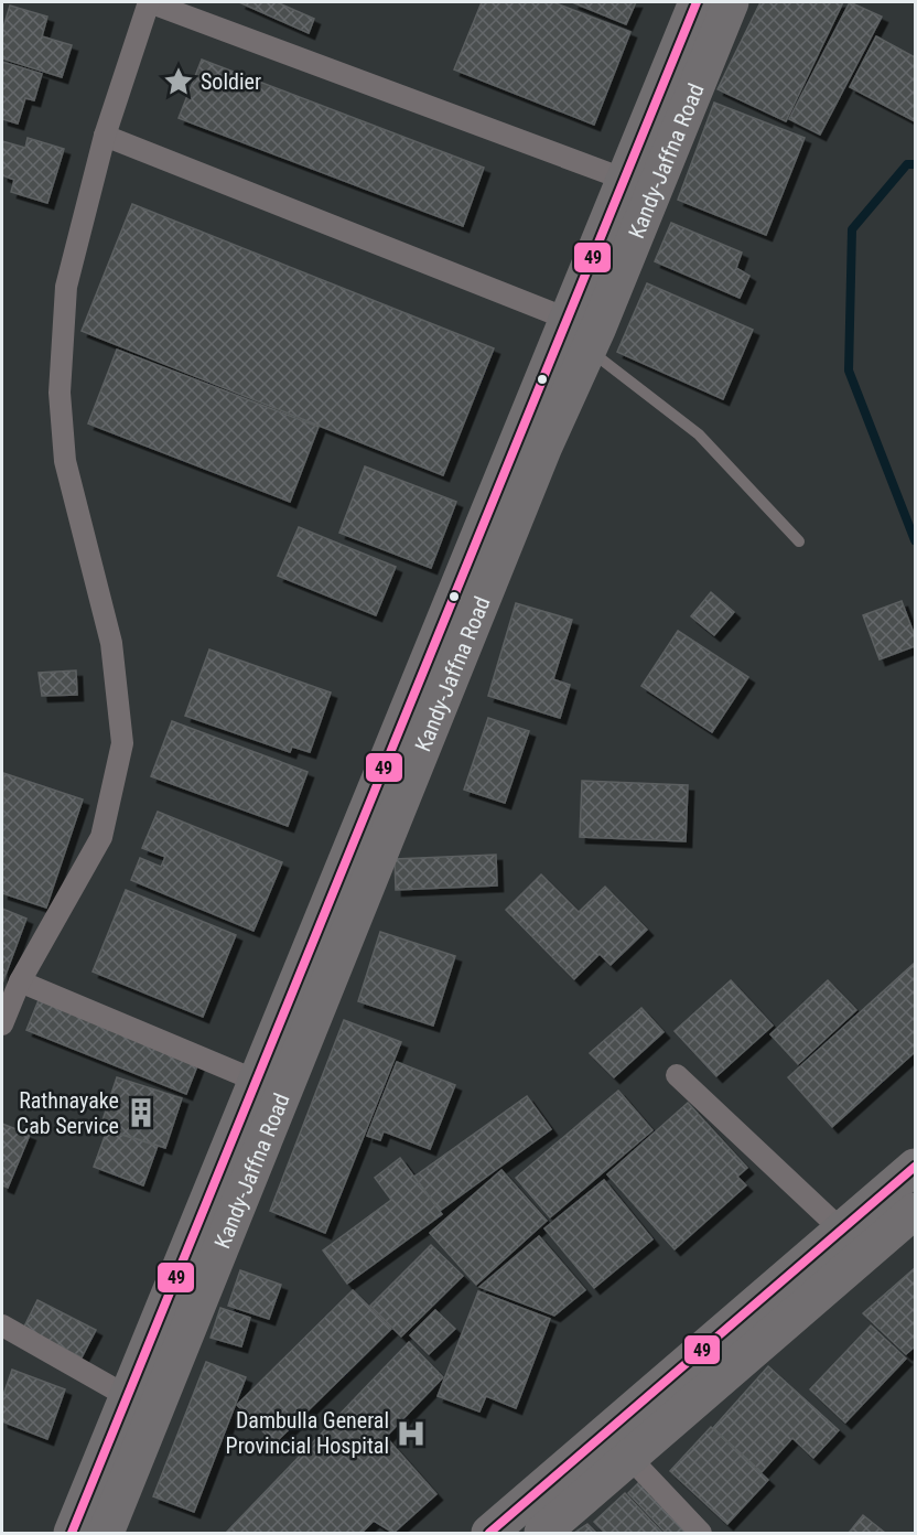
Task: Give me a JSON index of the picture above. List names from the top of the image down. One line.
{"streets":{"highway":["Kandy-Jaffna Road"]},"places":{"place":["Soldier"],"building":["Rathnayake Cab Service"],"hospital":["Dambulla General Provincial Hospital"]},"lines":["transit line 49"]}
